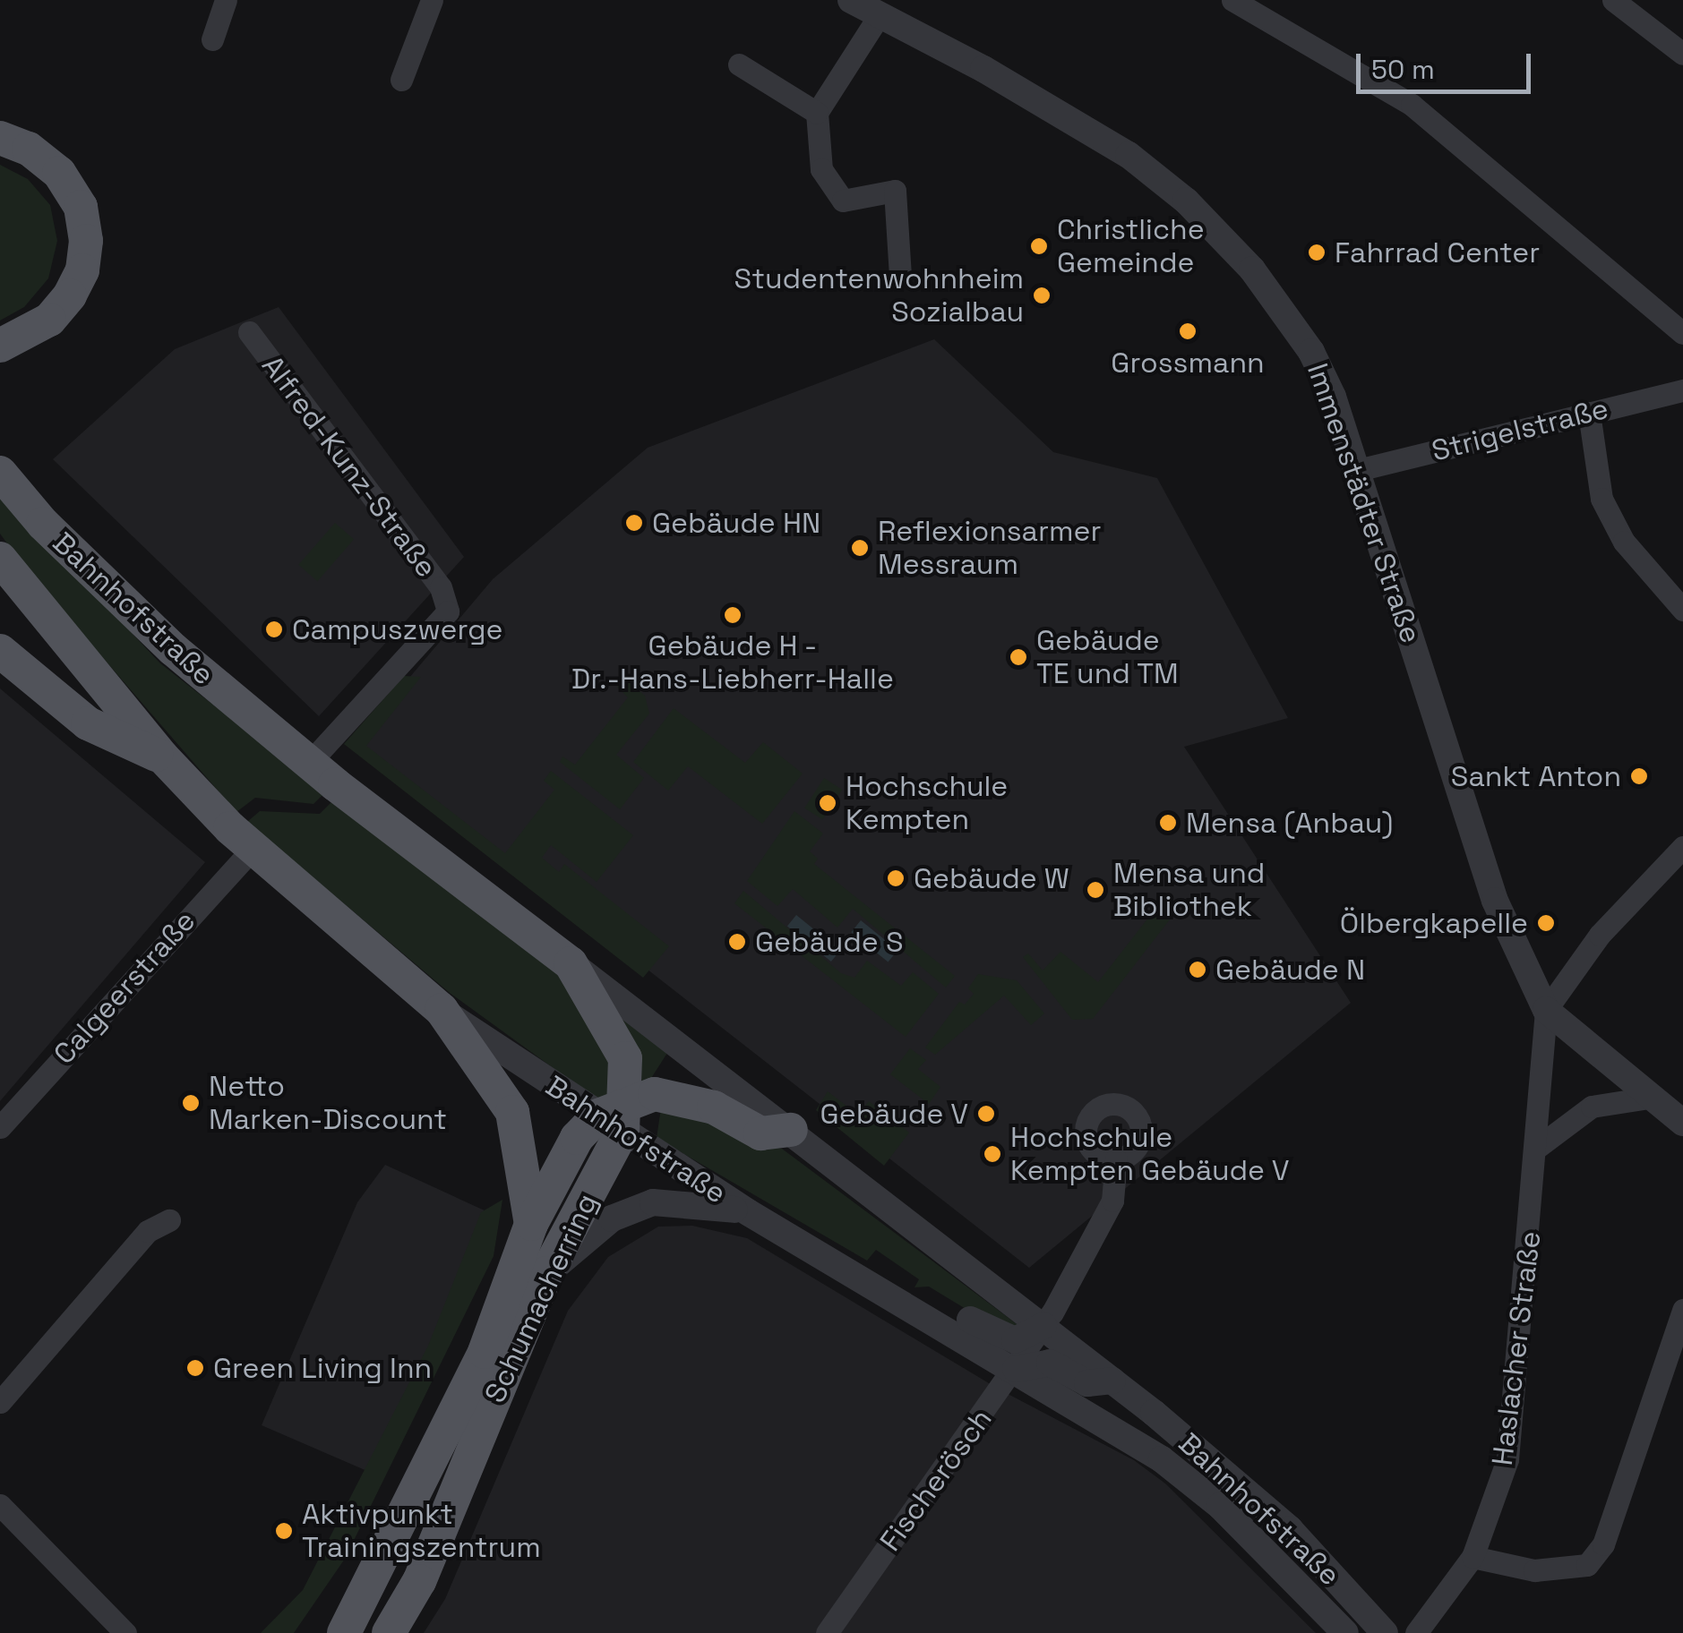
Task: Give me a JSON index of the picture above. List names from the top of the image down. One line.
{"streets":{"main road":["Bahnhofstraße","Schumacherring"],"street":["Strigelstraße","Alfred-Kunz-Straße","Immenstädter Straße","Calgeerstraße","Haslacher Straße","Fischerösch"]},"crossings":[["Strigelstraße","Immenstädter Straße"],["Alfred-Kunz-Straße","Bahnhofstraße"],["Immenstädter Straße","Haslacher Straße"],["Bahnhofstraße","Calgeerstraße"],["Bahnhofstraße","Schumacherring"],["Bahnhofstraße","Fischerösch"]],"places":["Christliche Gemeinde","Fahrrad Center","Studentenwohnheim Sozialbau","Grossmann","Gebäude HN","Reflexionsarmer Messraum","Gebäude H - Dr.-Hans-Liebherr-Halle","Campuszwerge","Gebäude TE und TM","Sankt Anton","Hochschule Kempten","Mensa (Anbau)","Gebäude W","Mensa und Bibliothek","Ölbergkapelle","Gebäude S","Gebäude N","Netto Marken-Discount","Gebäude V","Hochschule Kempten Gebäude V","Green Living Inn","Aktivpunkt Trainingszentrum"],"scale_bar":"50 m"}
